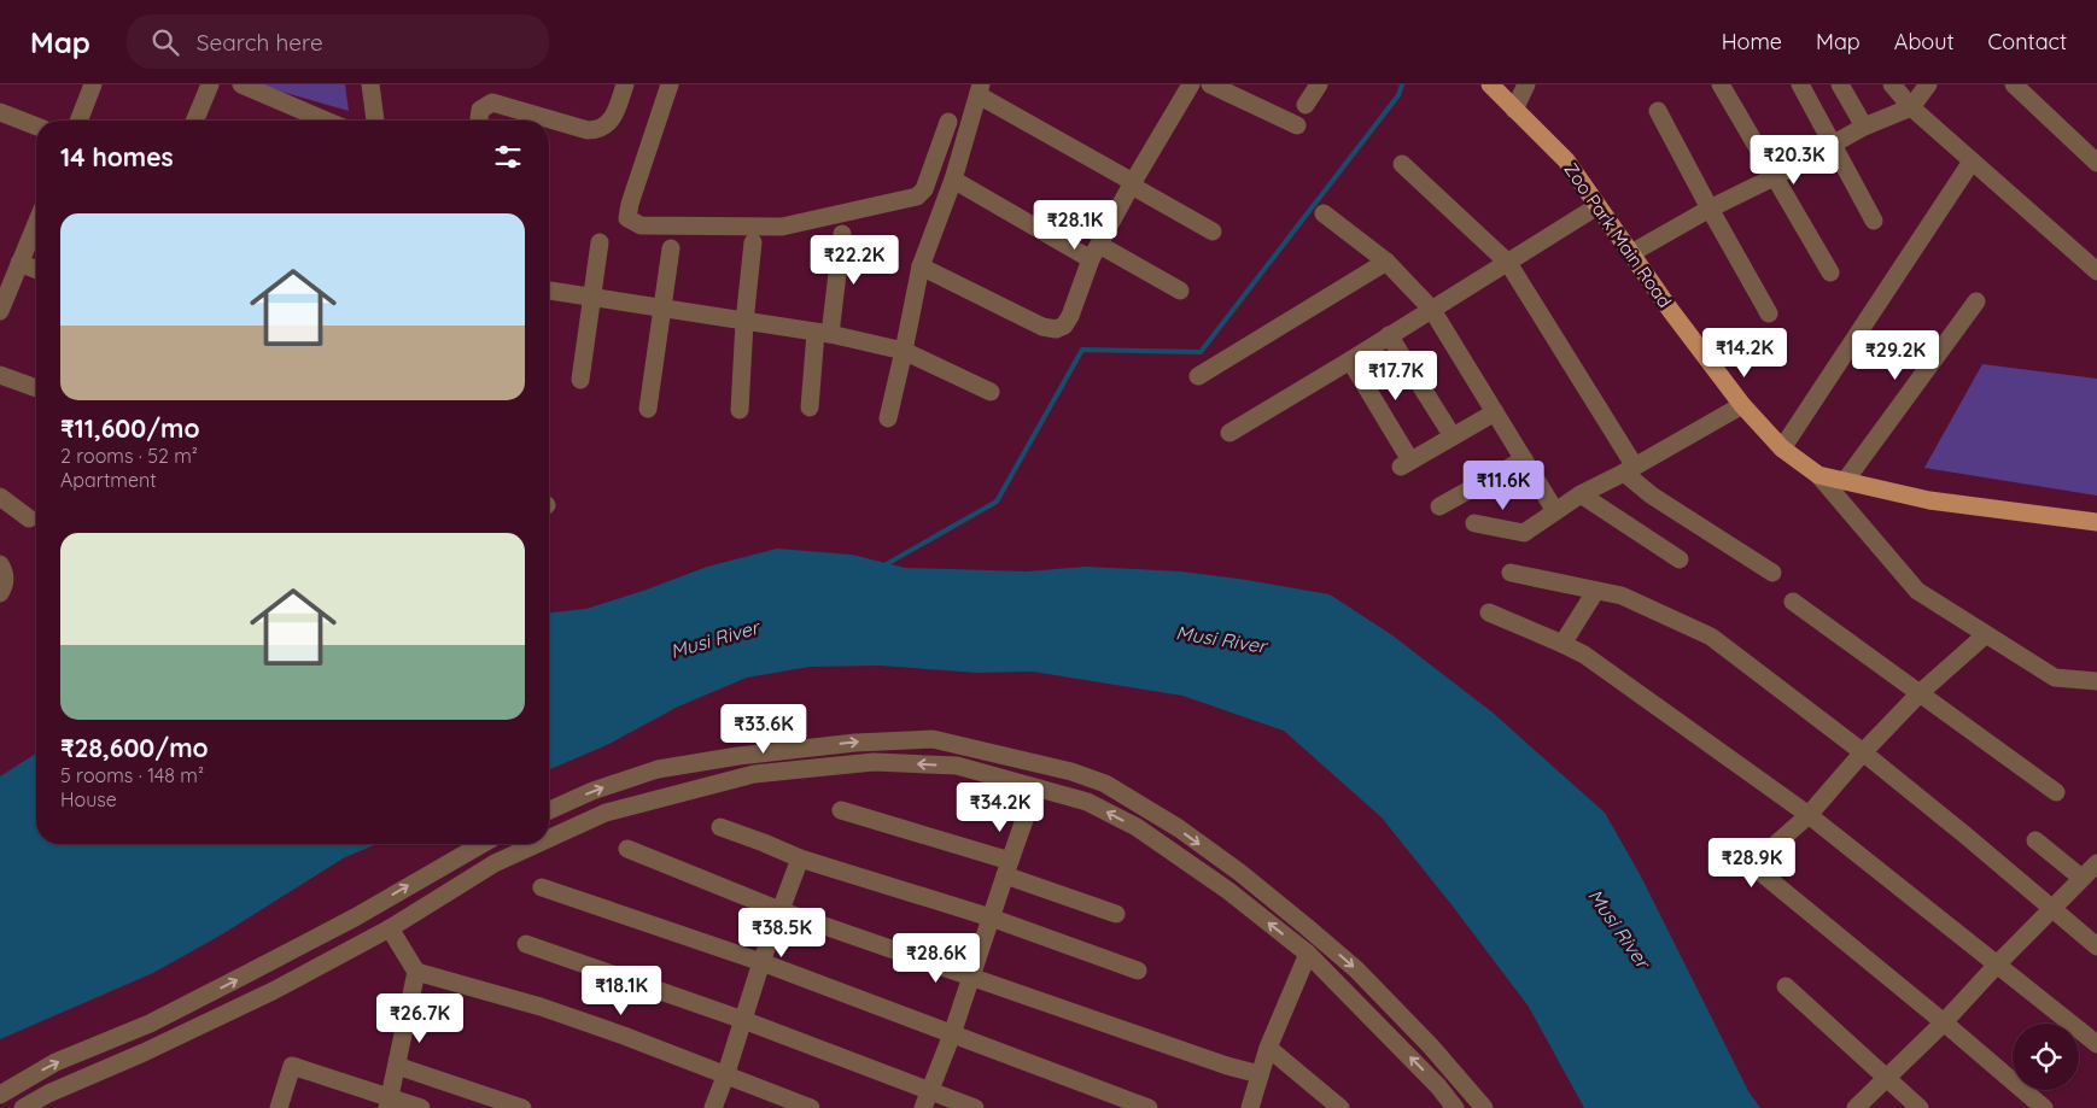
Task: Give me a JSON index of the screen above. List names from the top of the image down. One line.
{"streets":{"main road":["Zoo Park Main Road"]},"water":["Musi River"],"page":{"header":"Map","search":"Search here","nav":["Home","Map","About","Contact"],"heading":"14 homes","price":["₹20.3K","₹28.1K","₹22.2K","₹14.2K","₹29.2K","₹17.7K","₹11.6K","₹33.6K","₹34.2K","₹28.9K","₹38.5K","₹28.6K","₹18.1K","₹26.7K"],"list":[{"name":"₹11,600/mo","note":"2 rooms · 52 m² · Apartment"},{"name":"₹28,600/mo","note":"5 rooms · 148 m² · House"}]}}
